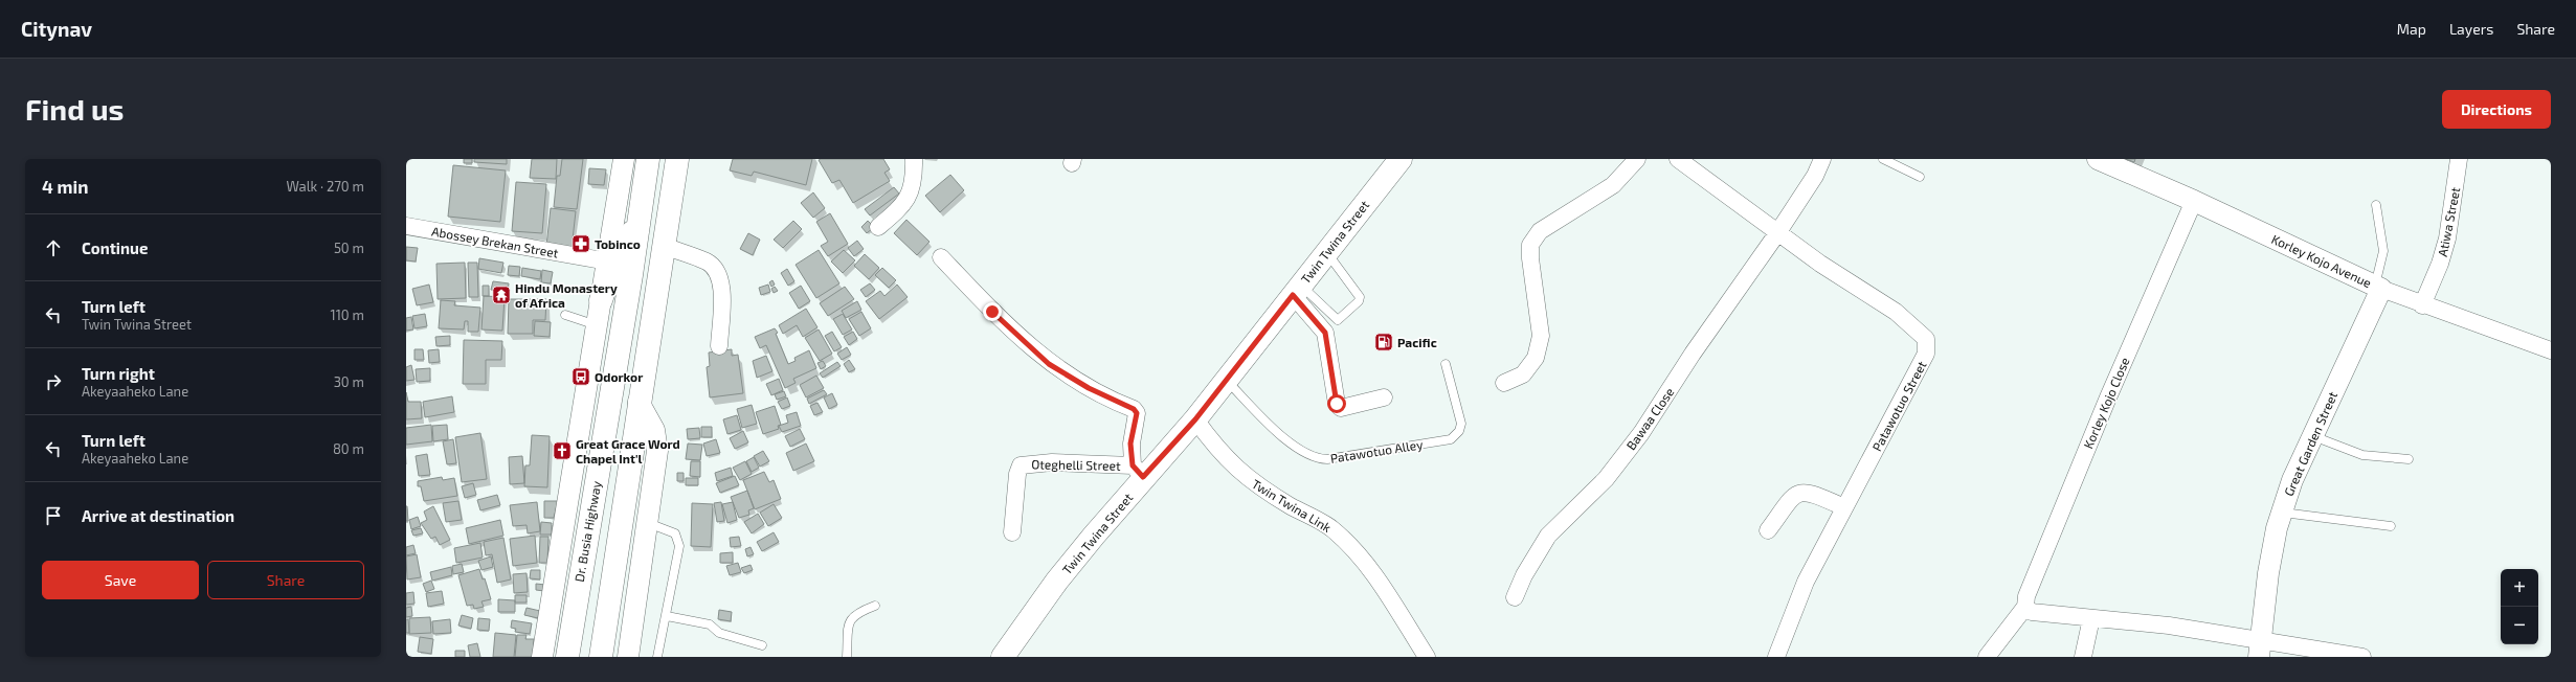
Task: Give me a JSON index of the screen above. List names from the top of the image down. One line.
{"streets":{"main road":["Twin Twina Street","Dr. Busia Highway"],"street":["Atiwa Street","Abossey Brekan Street","Korley Kojo Avenue","Korley Kojo Close","Patawotuo Street","Bawaa Close","Great Garden Street","Oteghelli Street","Twin Twina Link"],"lane":["Patawotuo Alley"]},"crossings":[["Atiwa Street","Korley Kojo Avenue"],["Twin Twina Street","Patawotuo Alley"],["Twin Twina Street","Oteghelli Street"],["Twin Twina Street","Twin Twina Link"],["Korley Kojo Avenue","Korley Kojo Close"],["Korley Kojo Avenue","Great Garden Street"],["Patawotuo Street","Bawaa Close"]],"places":{"pharmacy":["Tobinco"],"temple":["Hindu Monastery of Africa"],"fuel station":["Pacific"],"bus stop":["Odorkor"],"church":["Great Grace Word Chapel Int'l"]},"page":{"header":"Citynav","nav":["Map","Layers","Share"],"buttons":["Directions",["Save","Share"]],"title":"Find us","heading":["4 min","Walk · 270 m"],"list":[["Continue","50 m"],["Turn left","Twin Twina Street","110 m"],["Turn right","Akeyaaheko Lane","30 m"],["Turn left","Akeyaaheko Lane","80 m"],"Arrive at destination"],"map_buttons":["+","−"]}}
